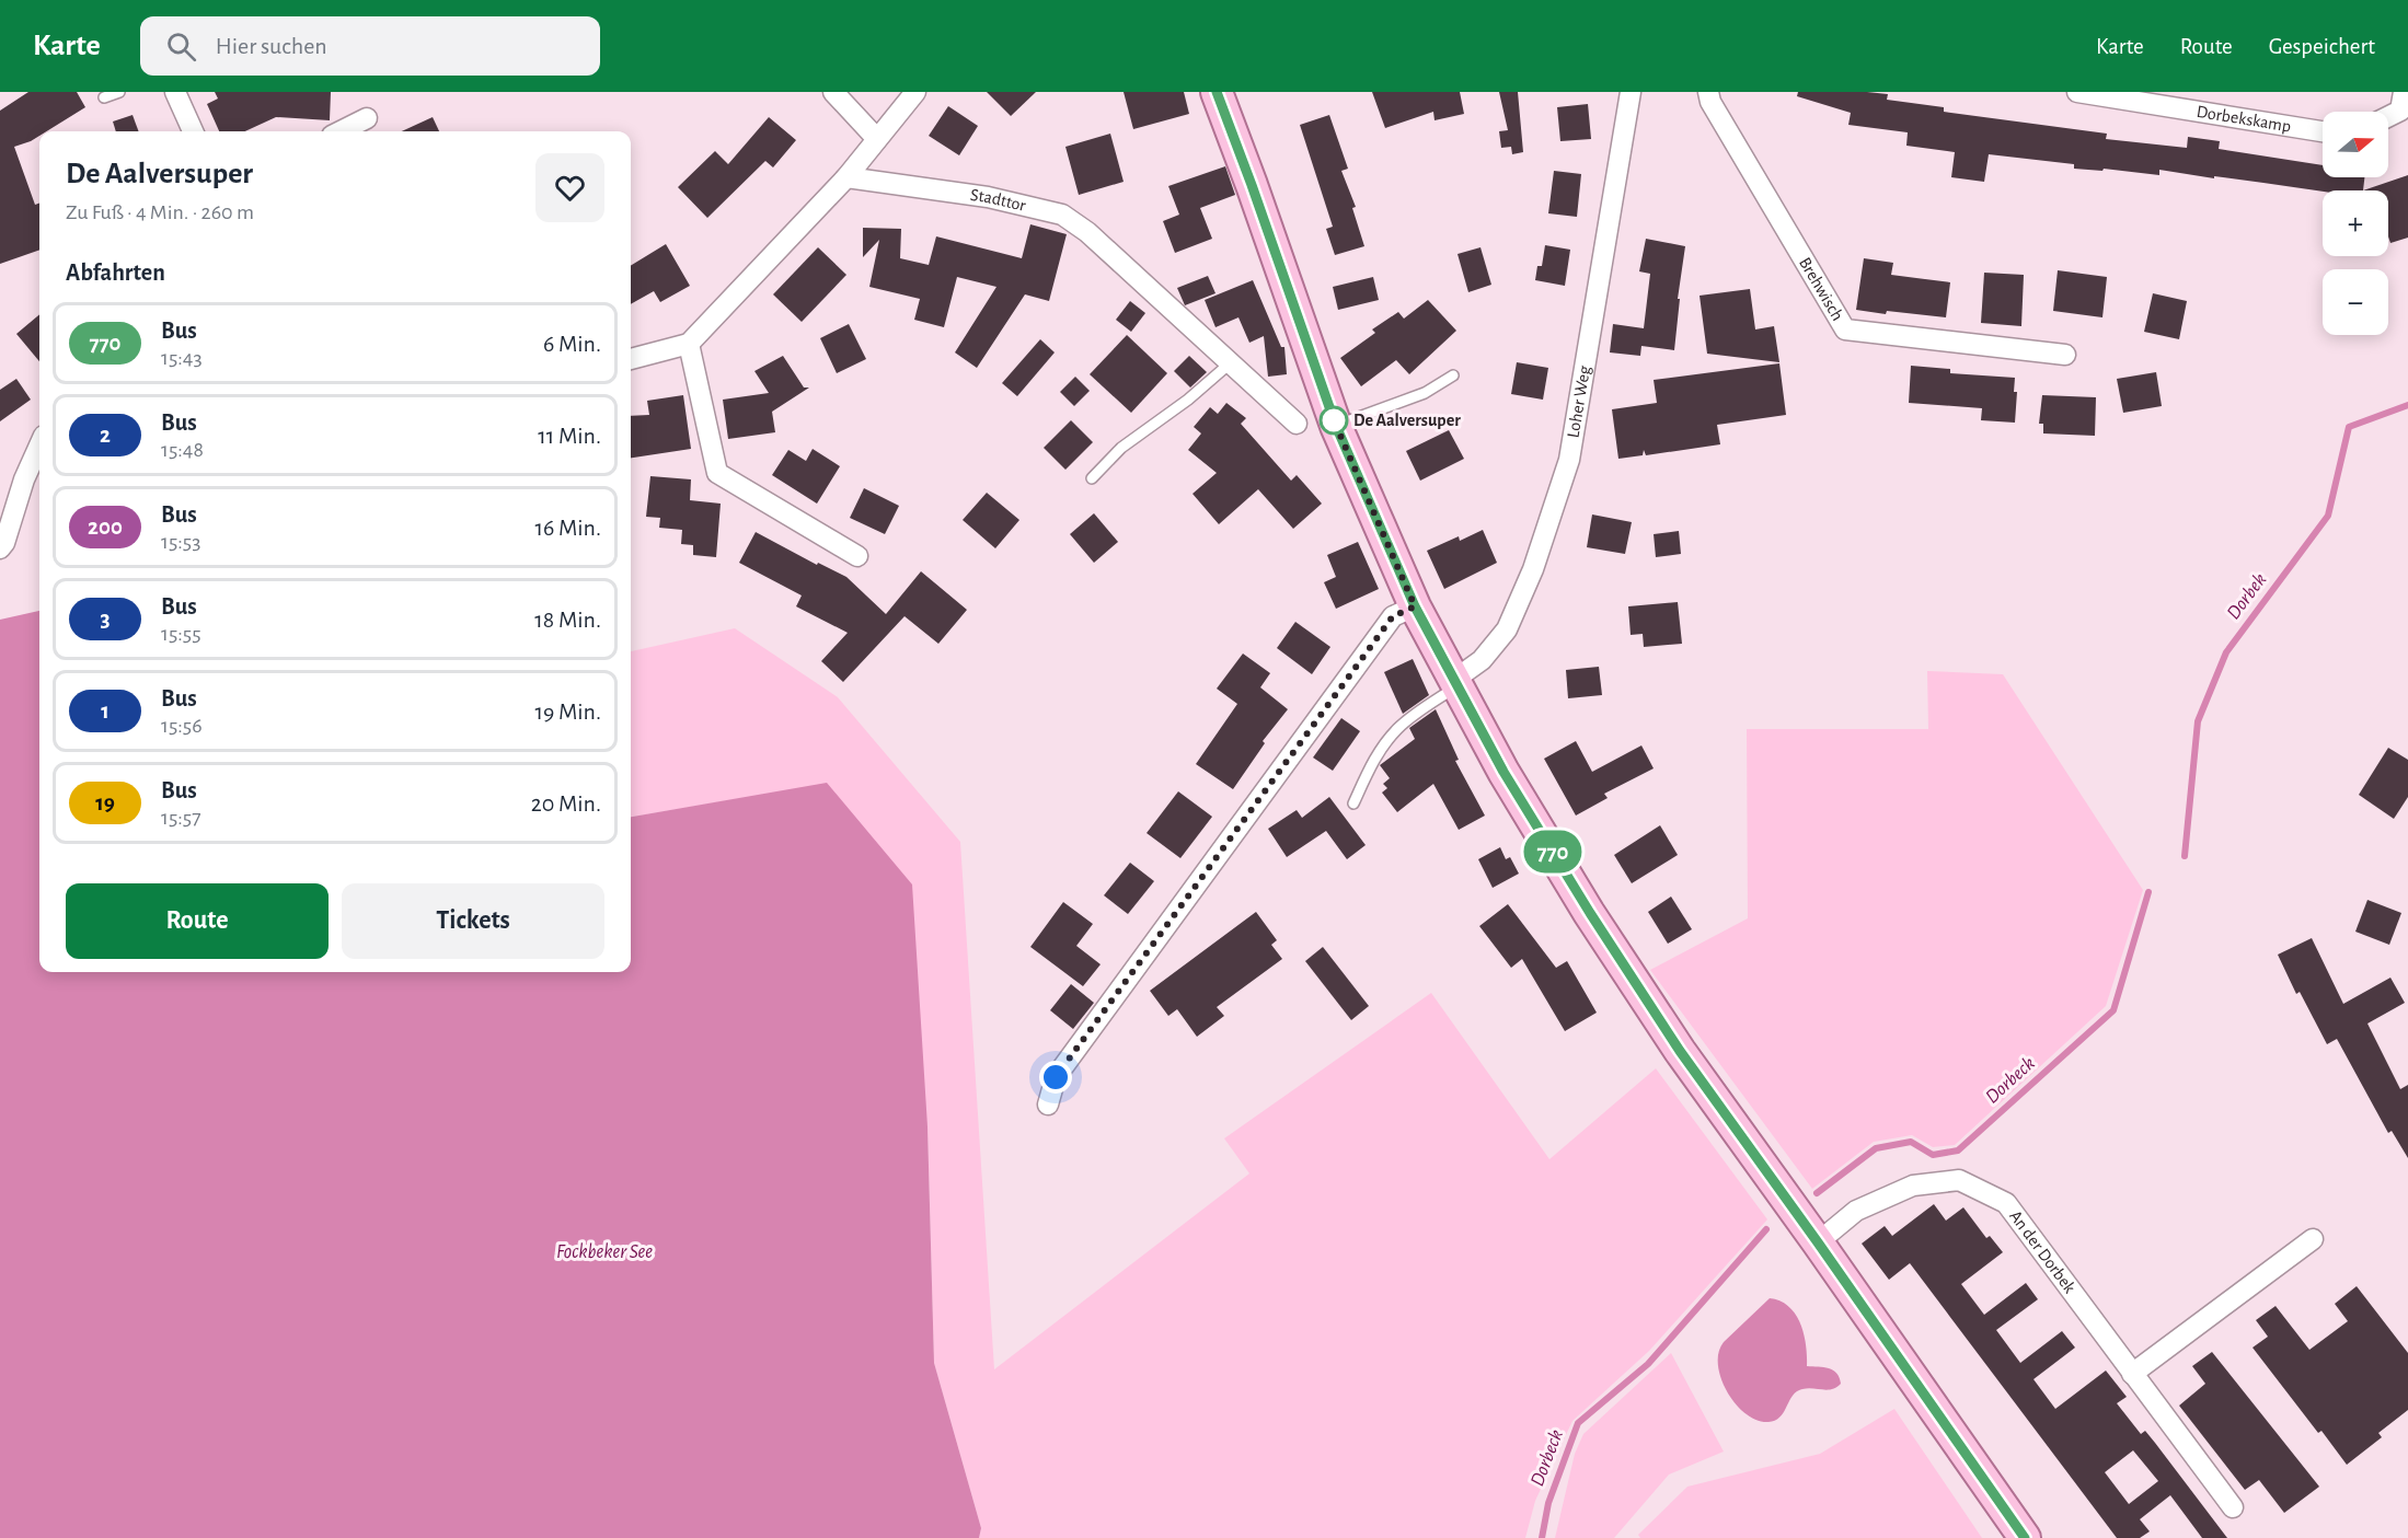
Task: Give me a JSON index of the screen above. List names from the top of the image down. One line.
{"streets":{"street":["Dorbekskamp","Stadttor","Brehwisch","Loher Weg","An der Dorbek"]},"water":["Dorbek","Dorbeck","Fockbeker See"],"places":["De Aalversuper"],"lines":["bus line 770"],"north":"right","page":{"header":"Karte","search":"Hier suchen","nav":["Karte","Route","Gespeichert"],"on_map":"770","map_buttons":["+","−"],"heading":[["De Aalversuper","Zu Fuß · 4 Min. · 260 m"],"Abfahrten"],"list":[{"mark":"770","name":"Bus","note":"15:43","value":"6 Min."},{"mark":"2","name":"Bus","note":"15:48","value":"11 Min."},{"mark":"200","name":"Bus","note":"15:53","value":"16 Min."},{"mark":"3","name":"Bus","note":"15:55","value":"18 Min."},{"mark":"1","name":"Bus","note":"15:56","value":"19 Min."},{"mark":"19","name":"Bus","note":"15:57","value":"20 Min."}],"buttons":["Route","Tickets"]}}
